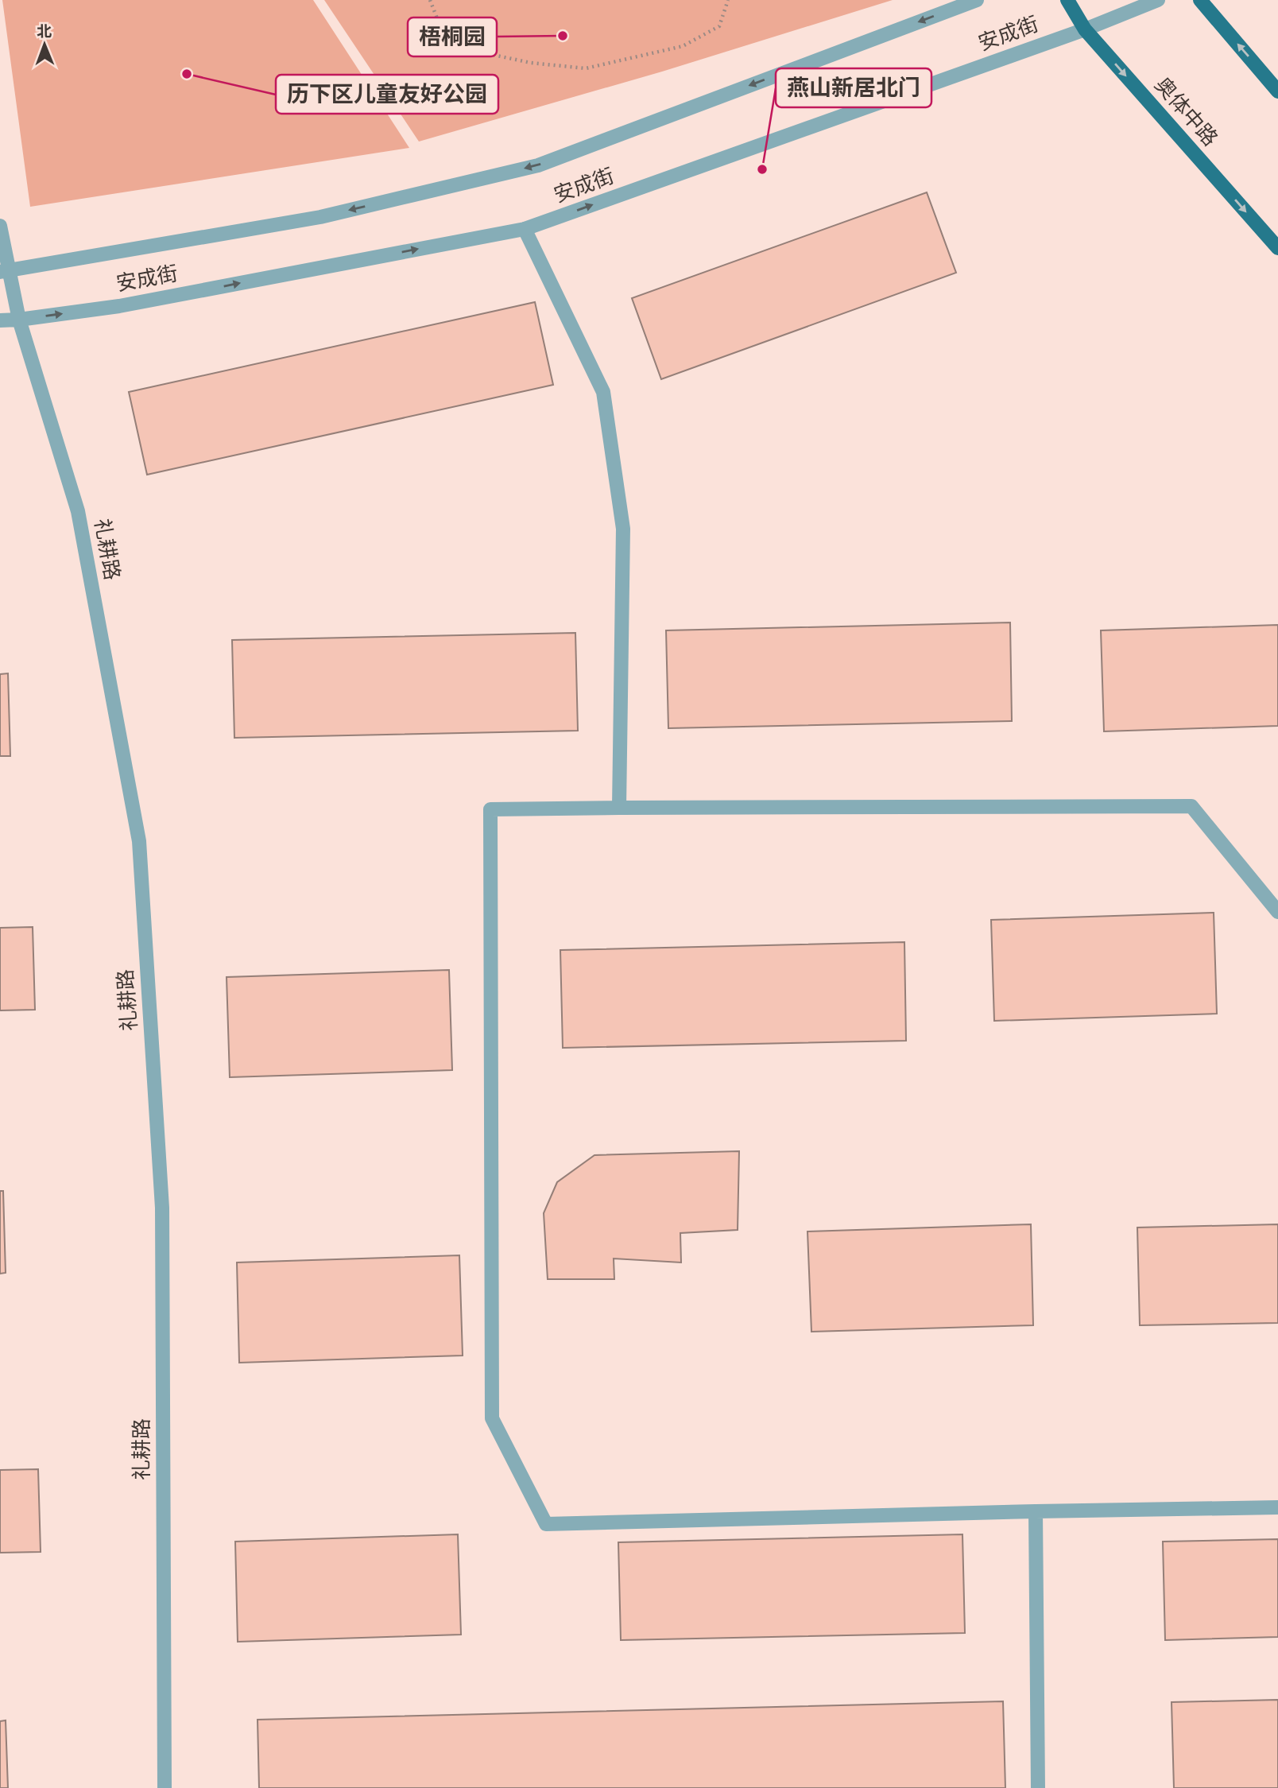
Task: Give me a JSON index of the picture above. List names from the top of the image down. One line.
{"streets":{"main road":["奥体中路"],"street":["安成街","礼耕路"]},"crossings":[["安成街","奥体中路"],["安成街","礼耕路"]],"places":["梧桐园","历下区儿童友好公园","燕山新居北门"],"north":"top"}
